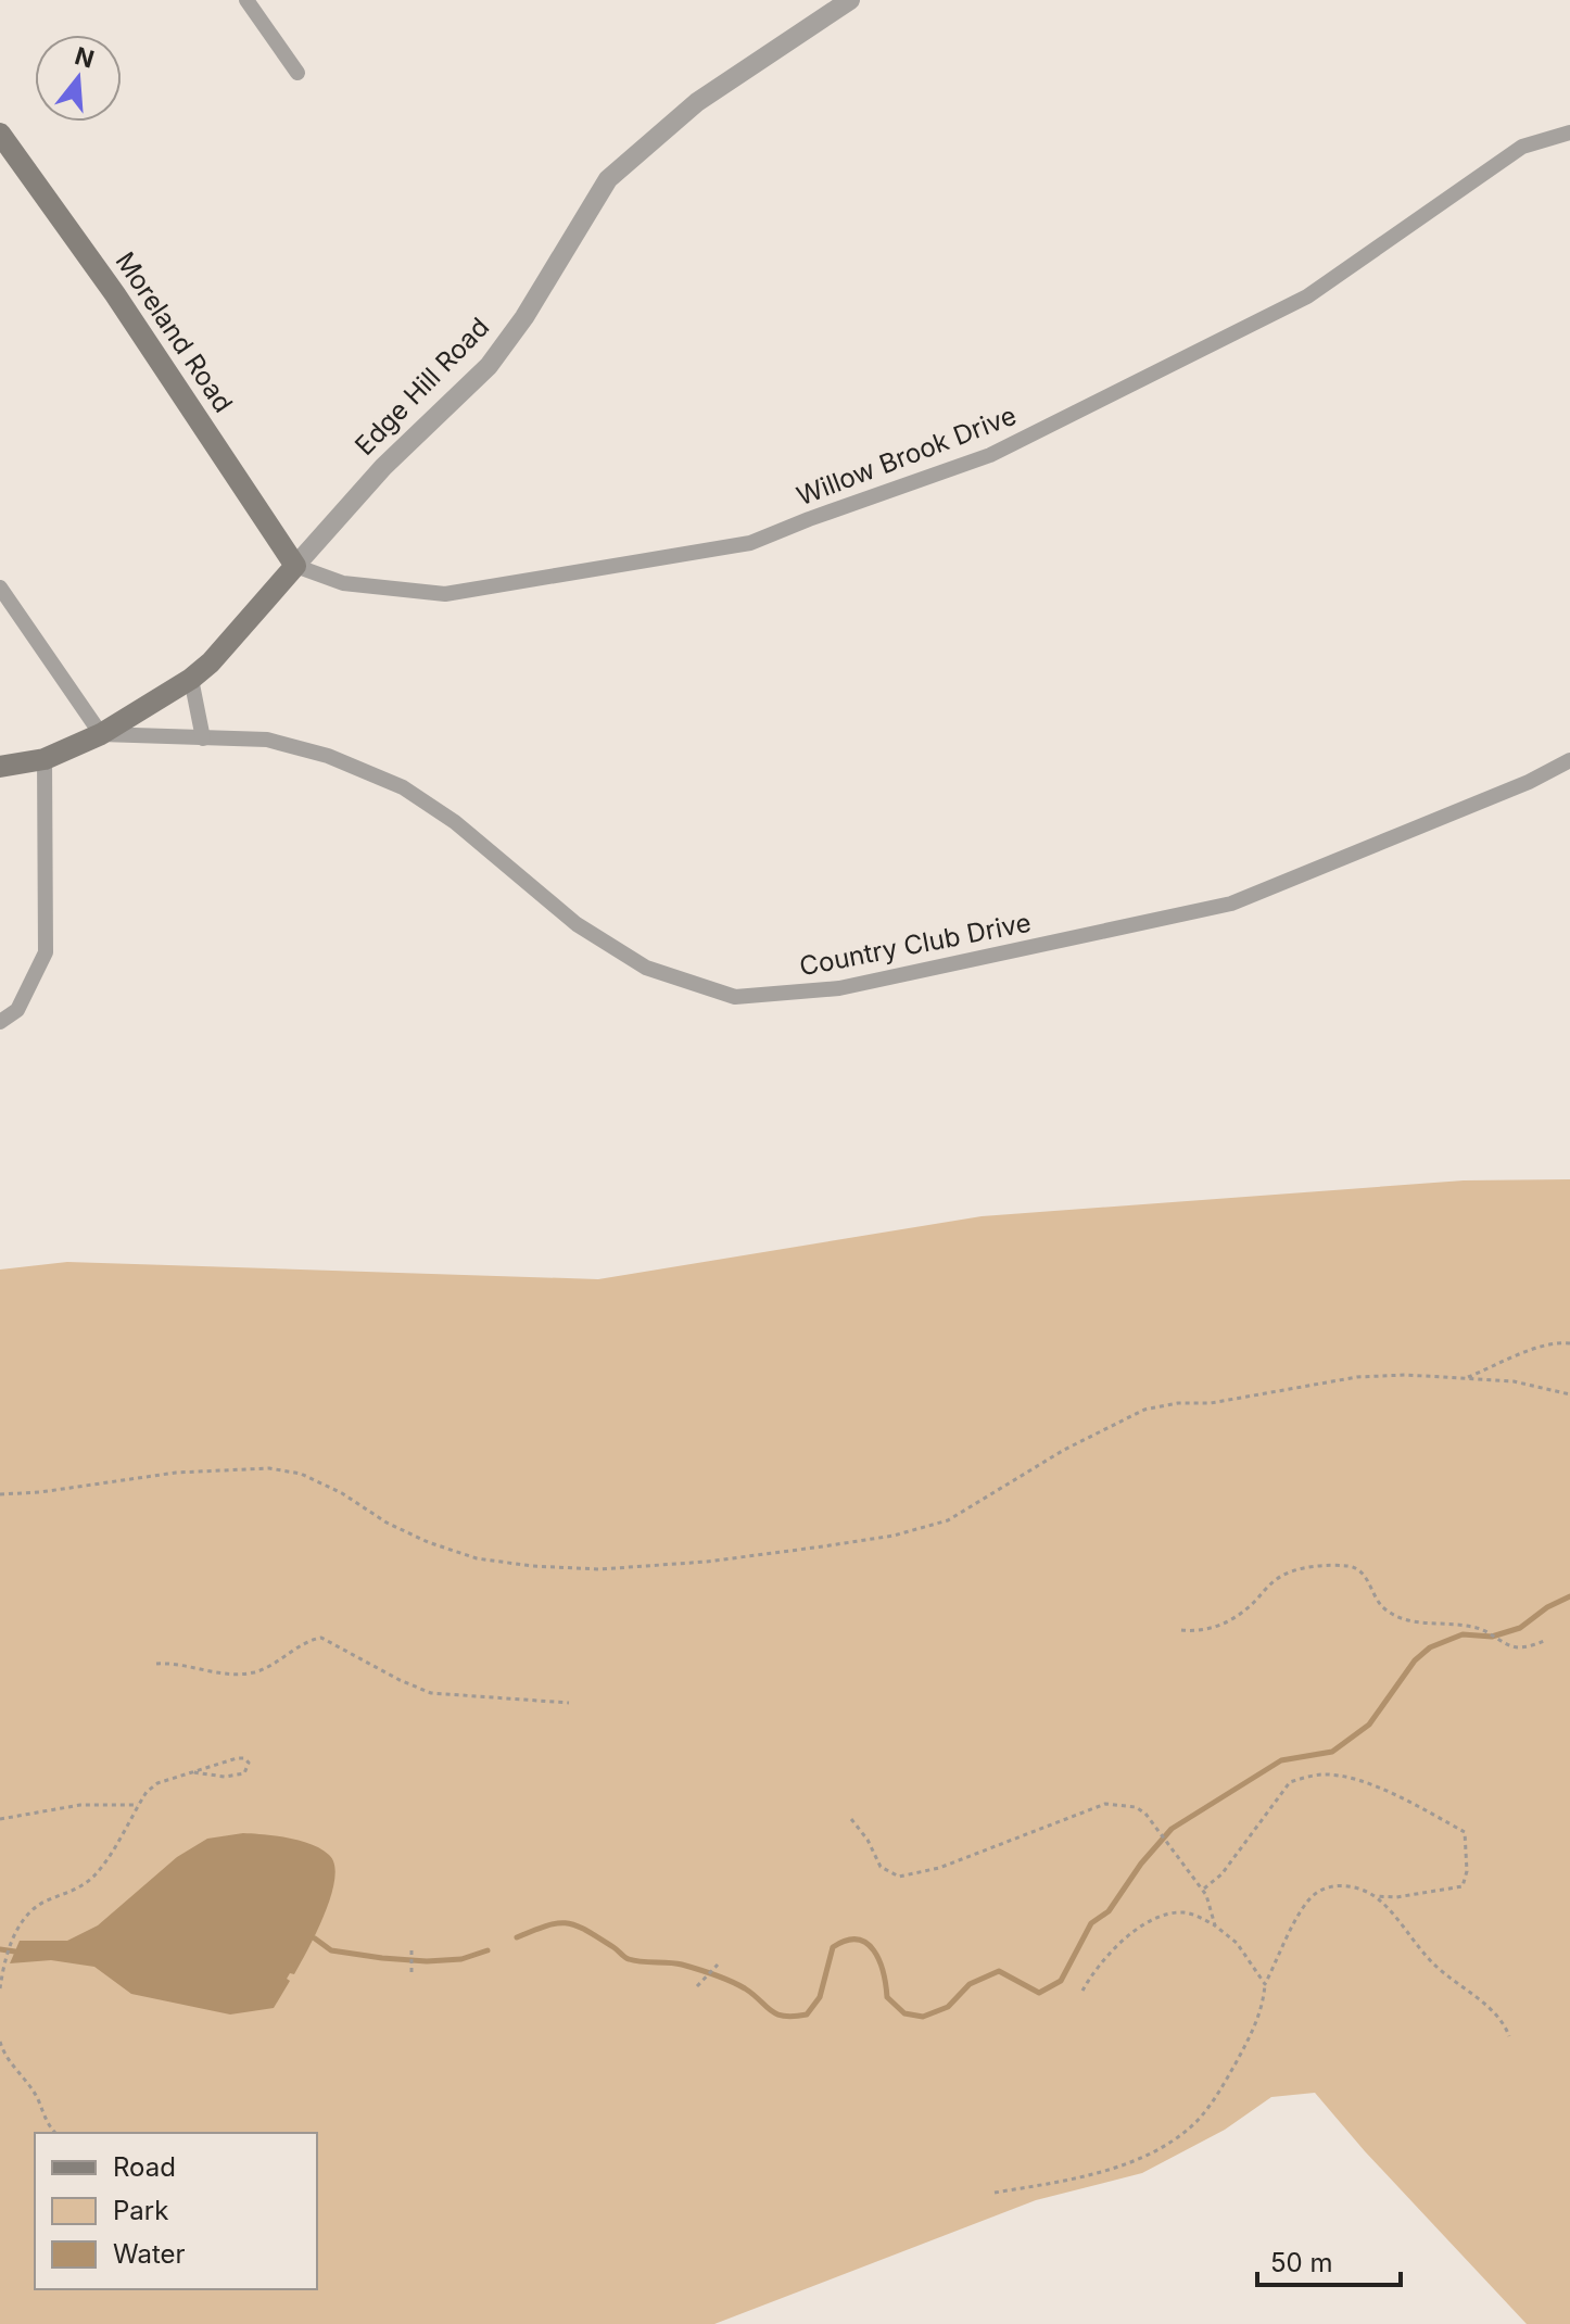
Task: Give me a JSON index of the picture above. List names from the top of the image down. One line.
{"streets":{"main road":["Moreland Road","Edge Hill Road"],"street":["Willow Brook Drive","Country Club Drive"]},"crossings":[["Moreland Road","Edge Hill Road"],["Moreland Road","Willow Brook Drive"],["Edge Hill Road","Willow Brook Drive"],["Edge Hill Road","Country Club Drive"]],"legend":["Road","Park","Water"],"scale_bar":"50 m","north":"top"}
